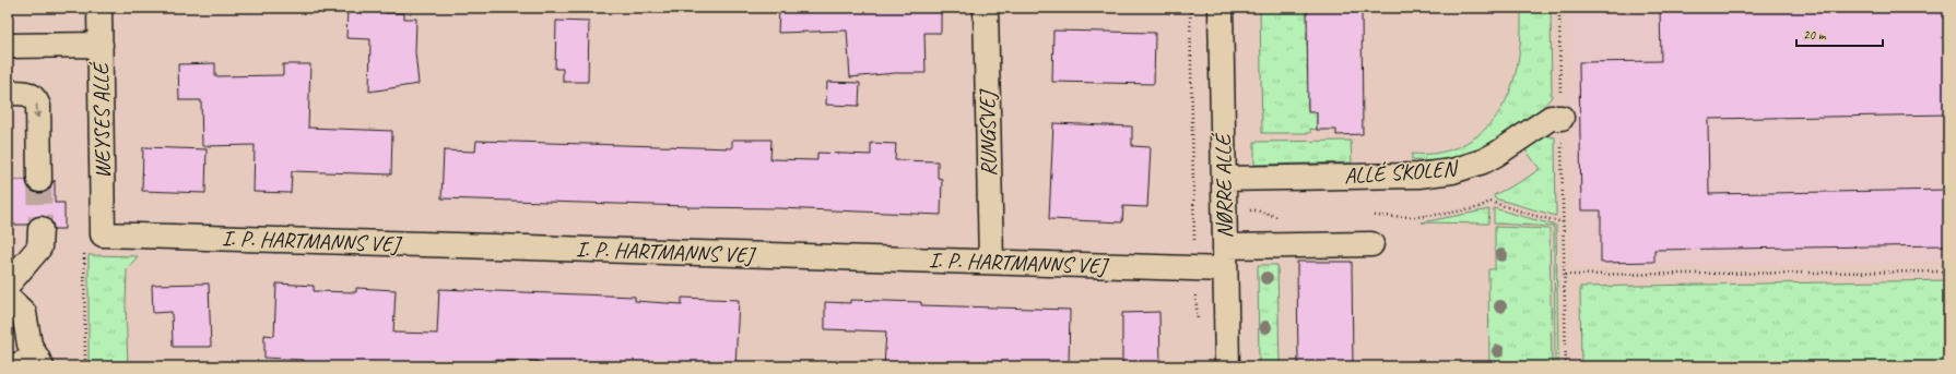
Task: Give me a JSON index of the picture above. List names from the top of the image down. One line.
{"streets":{"street":["WEYSES ALLÉ","RUNGSVEJ","ALLÉ SKOLEN","NØRRE ALLÉ","I. P. HARTMANNS VEJ"]},"crossings":[["WEYSES ALLÉ","I. P. HARTMANNS VEJ"],["RUNGSVEJ","I. P. HARTMANNS VEJ"],["ALLÉ SKOLEN","NØRRE ALLÉ"],["NØRRE ALLÉ","I. P. HARTMANNS VEJ"]],"scale_bar":"20 m"}
